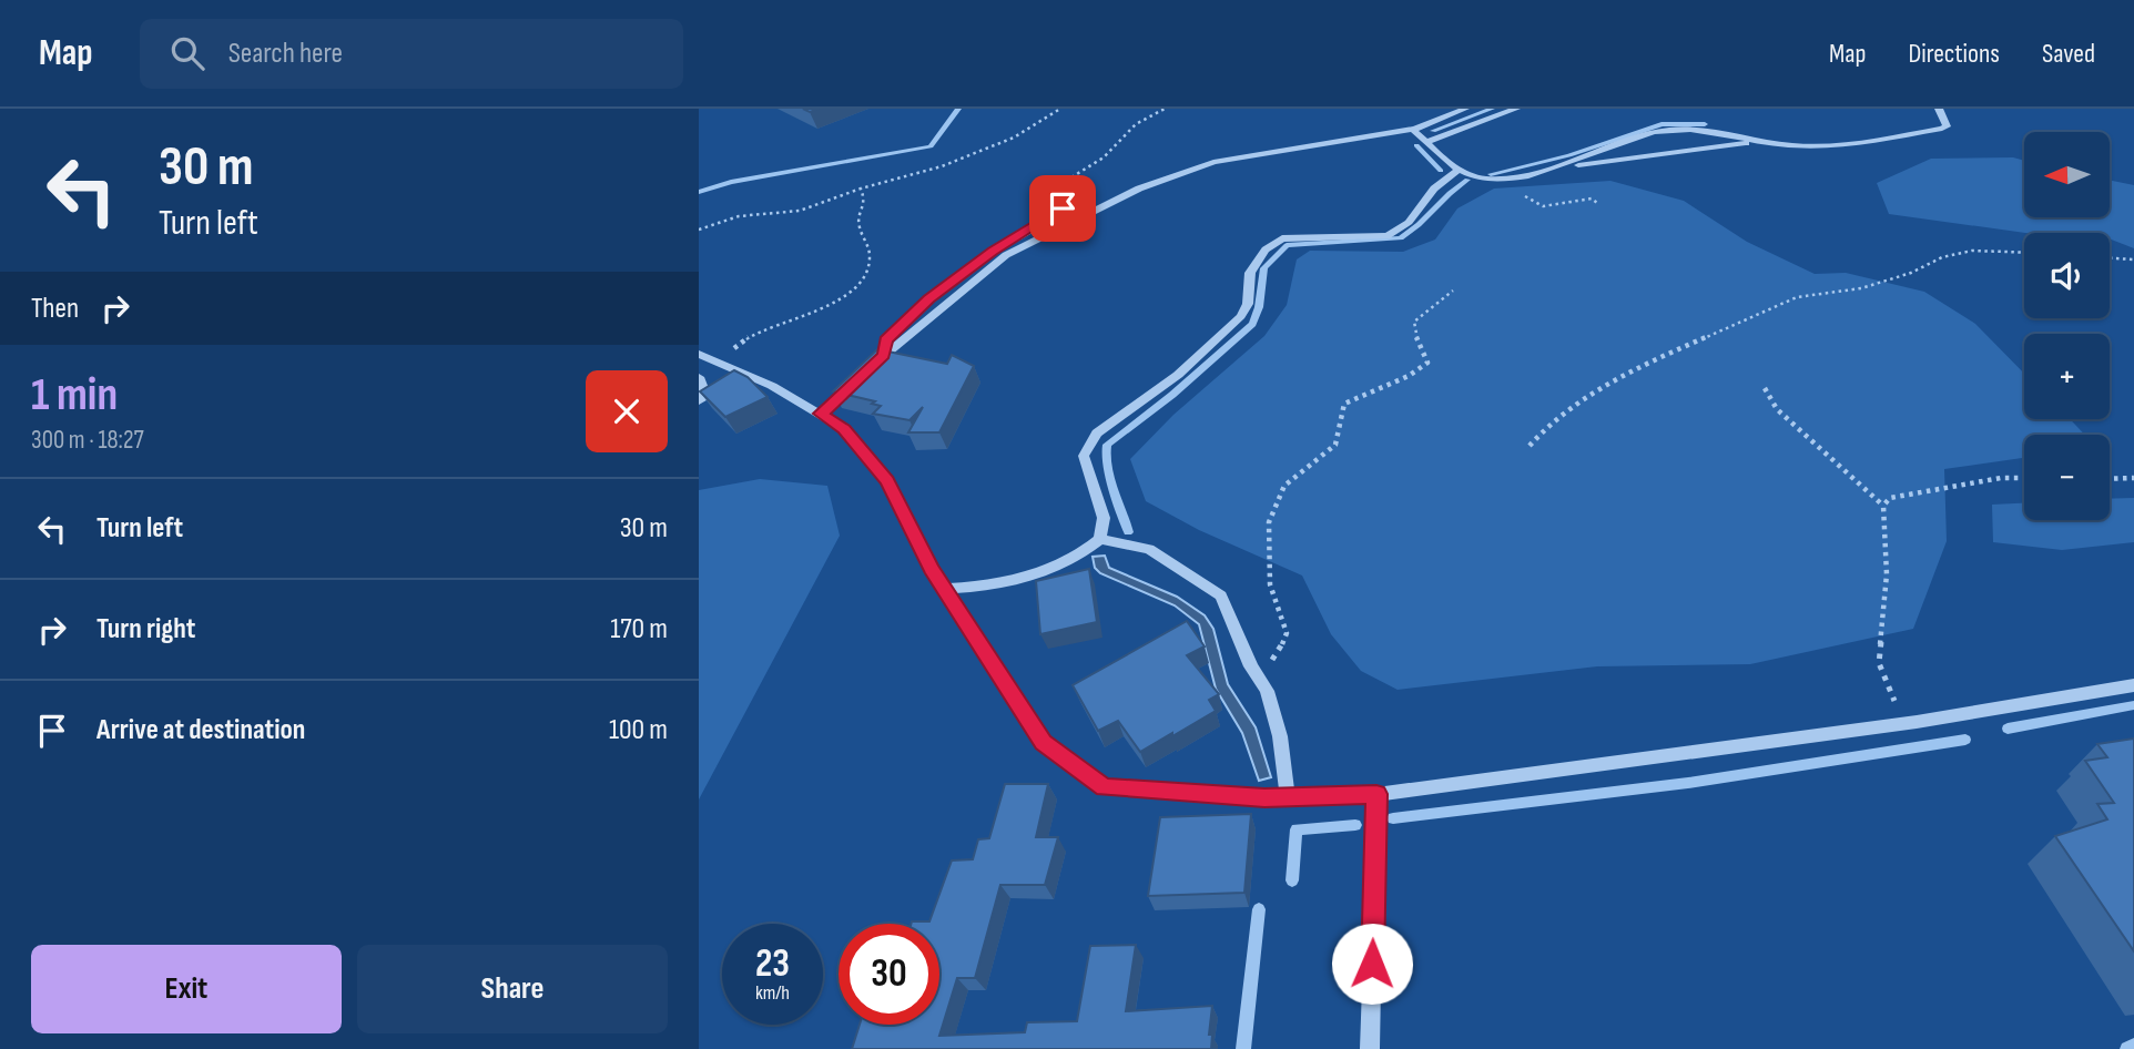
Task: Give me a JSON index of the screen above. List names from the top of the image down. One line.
{"north":"left","page":{"header":"Map","search":"Search here","nav":["Map","Directions","Saved"],"turn":["30 m","Turn left"],"map_buttons":["+","−"],"then":"Then","heading":["1 min","300 m · 18:27"],"list":[{"name":"Turn left","value":"30 m"},{"name":"Turn right","value":"170 m"},{"name":"Arrive at destination","value":"100 m"}],"speed":"23 km/h","limit":"30","buttons":["Exit","Share"]}}
